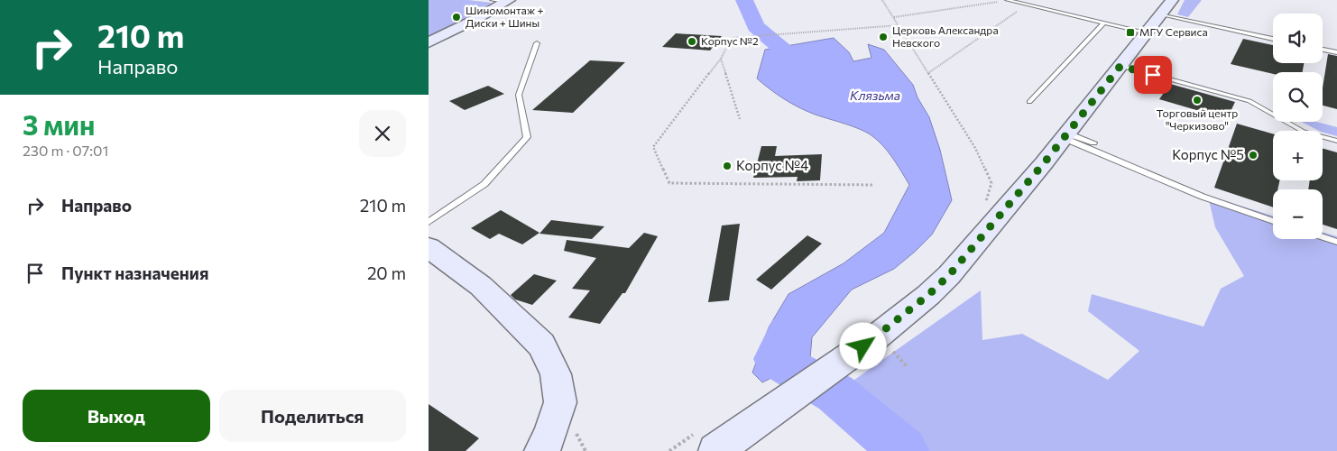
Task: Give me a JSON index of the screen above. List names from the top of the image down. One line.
{"water":["Клязьма"],"places":{"other":["Шиномонтаж + Диски + Шины","Церковь Александра Невского","Корпус №2","Торговый центр \"Черкизово\"","Корпус №5","Корпус №4"],"transit":["МГУ Сервиса"]},"page":{"turn":["210 m","Направо"],"map_buttons":["+","−"],"heading":["3 мин","230 m · 07:01"],"list":[{"name":"Направо","value":"210 m"},{"name":"Пункт назначения","value":"20 m"}],"buttons":["Выход","Поделиться"]}}
